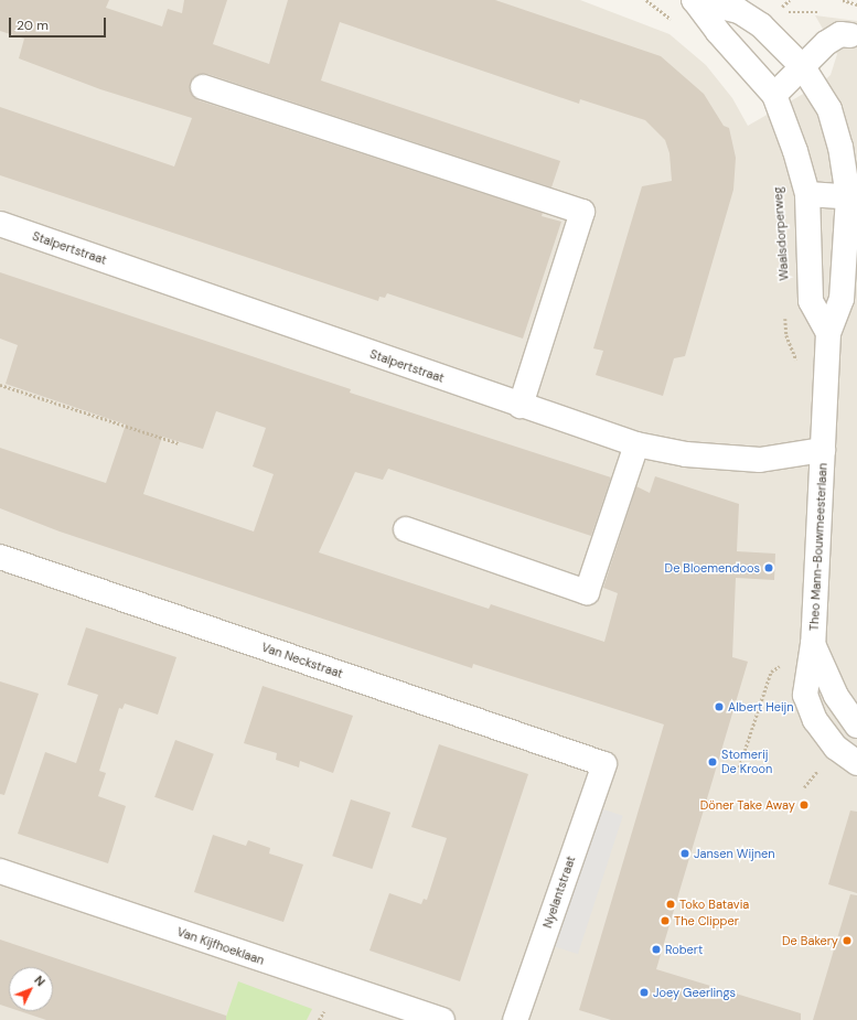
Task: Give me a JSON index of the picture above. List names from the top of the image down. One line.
{"streets":{"street":["Stalpertstraat","Theo Mann-Bouwmeesterlaan","Van Neckstraat","Nyelantstraat","Van Kijfhoeklaan"]},"crossings":[["Stalpertstraat","Theo Mann-Bouwmeesterlaan"],["Van Neckstraat","Nyelantstraat"]],"places":["De Bloemendoos","Albert Heijn","Stomerij De Kroon","Döner Take Away","Jansen Wijnen","Toko Batavia","The Clipper","De Bakery","Robert","Joey Geerlings"],"scale_bar":"20 m","north":"top right"}
